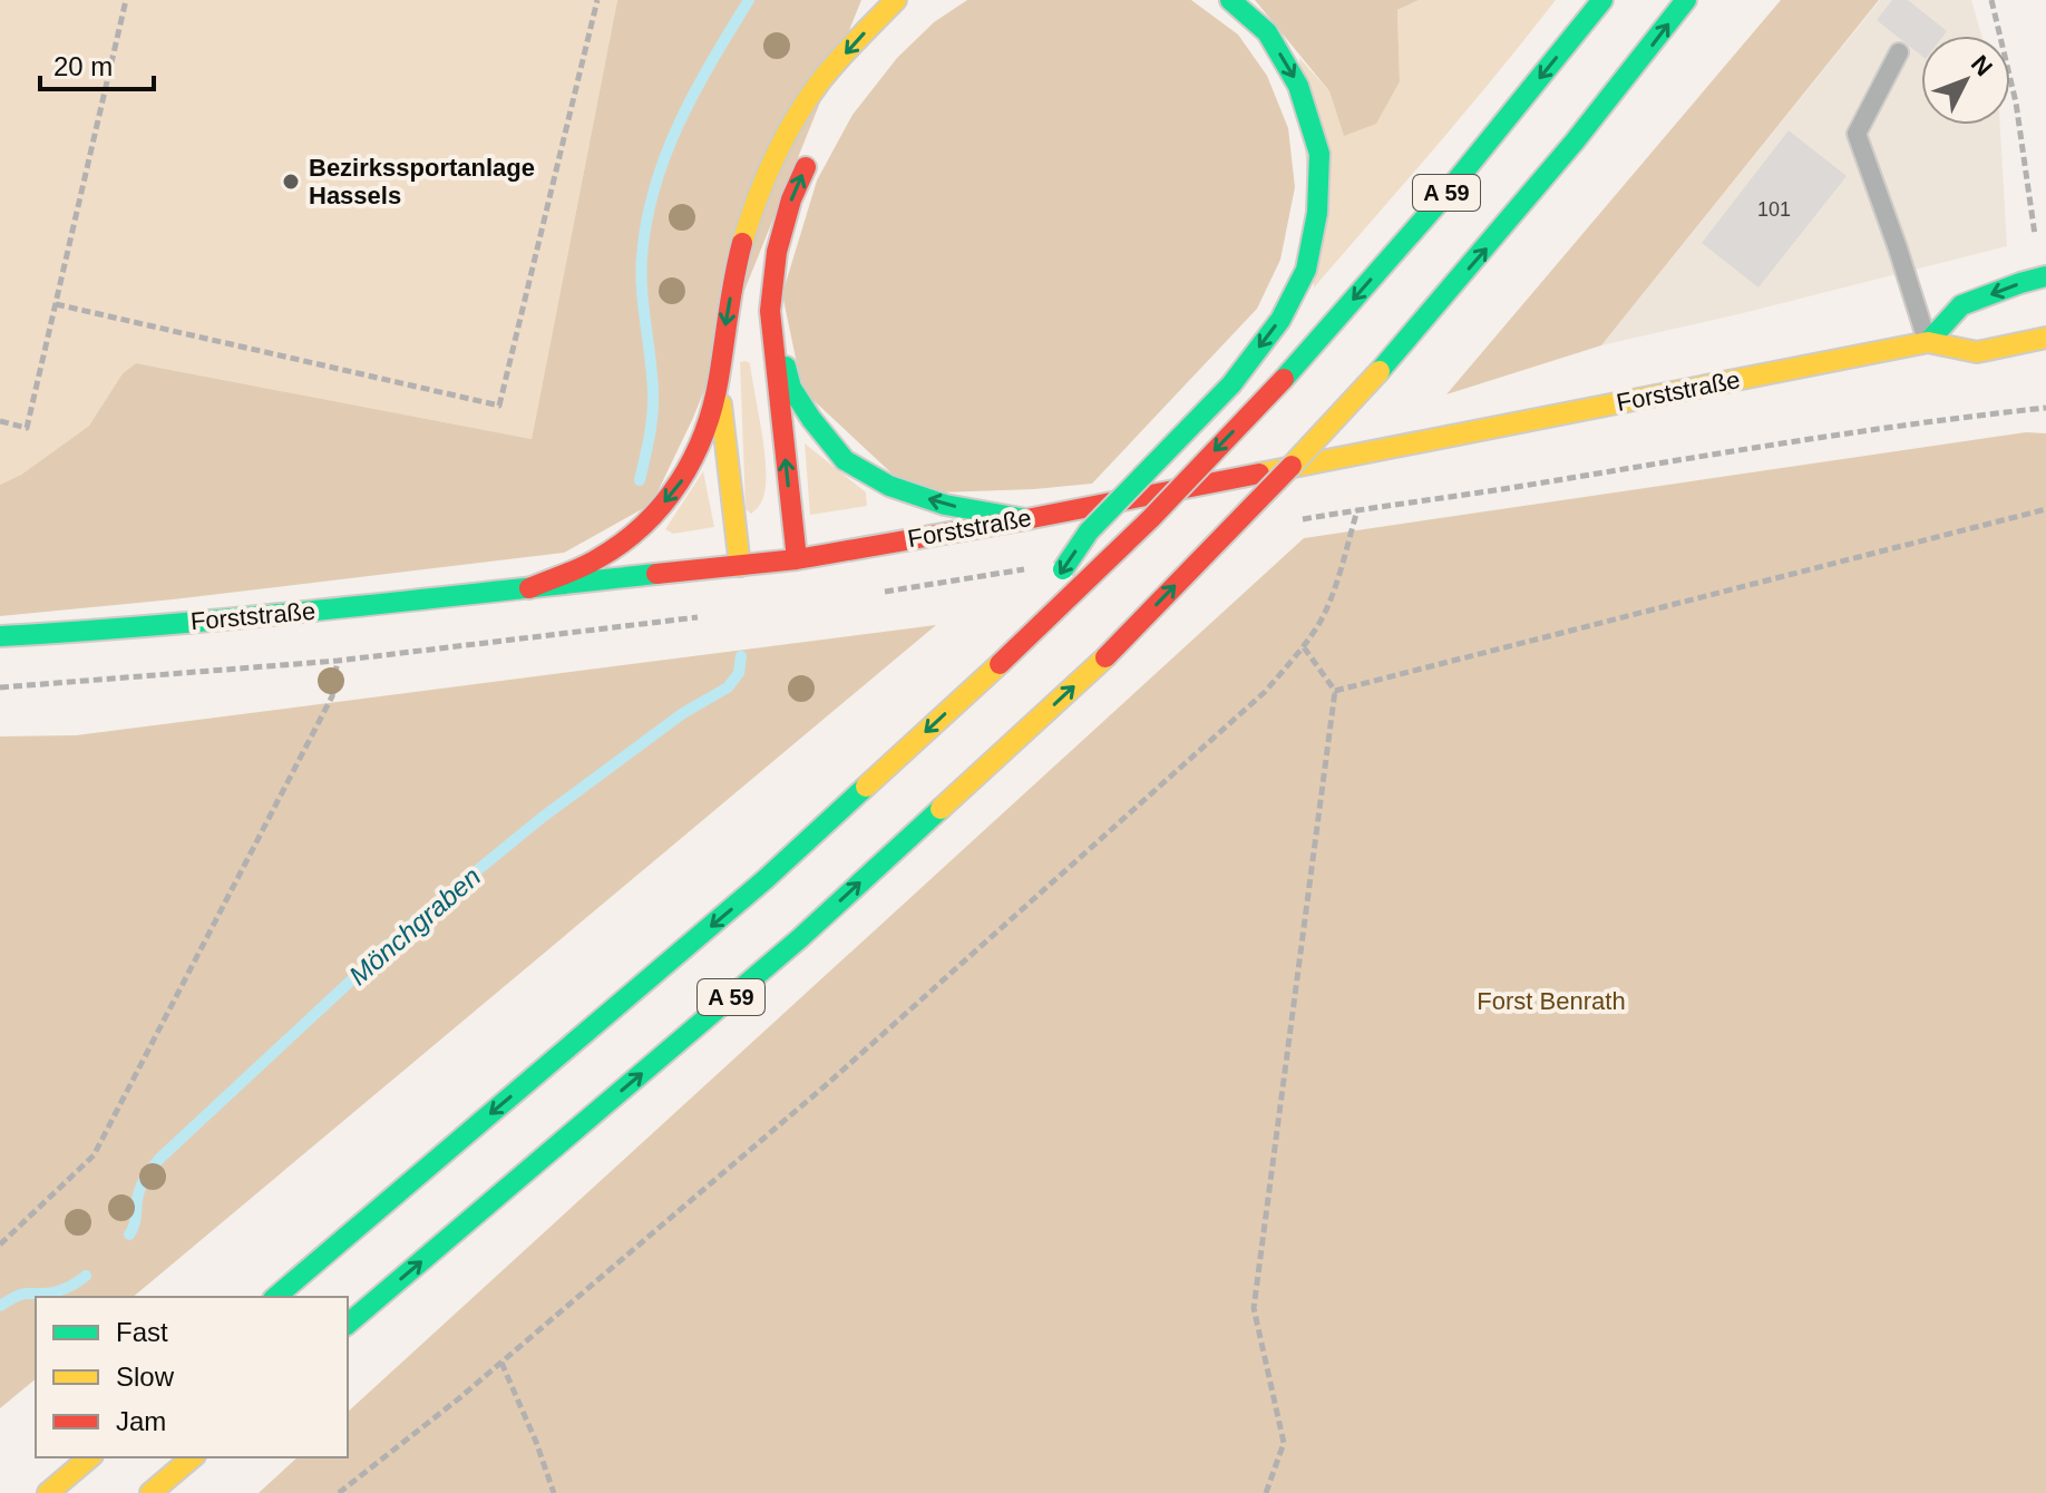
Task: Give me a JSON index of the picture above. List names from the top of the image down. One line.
{"streets":{"main road":["A 59","Forststraße"]},"water":["Mönchgraben"],"parks":["Forst Benrath"],"places":["Bezirkssportanlage Hassels"],"house_numbers":["101"],"legend":["Fast","Slow","Jam"],"scale_bar":"20 m","north":"top right"}
